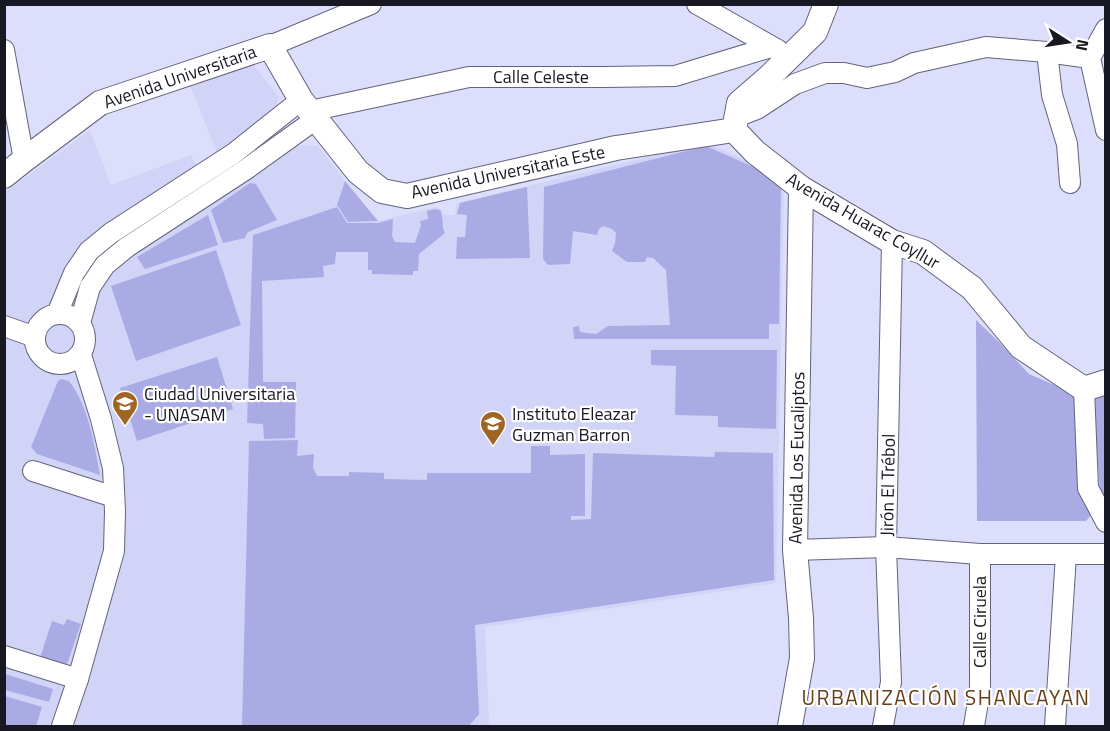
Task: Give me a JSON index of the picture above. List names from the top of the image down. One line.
{"streets":{"main road":["Avenida Universitaria","Avenida Universitaria Este","Avenida Huarac Coyllur","Avenida Los Eucaliptos"],"street":["Calle Celeste","Jirón El Trébol","Calle Ciruela"]},"crossings":[["Avenida Universitaria","Avenida Universitaria Este"],["Calle Celeste","Avenida Universitaria Este"],["Avenida Universitaria Este","Avenida Huarac Coyllur"],["Avenida Huarac Coyllur","Avenida Los Eucaliptos"],["Avenida Huarac Coyllur","Jirón El Trébol"]],"districts":["URBANIZACIÓN SHANCAYAN"],"places":{"school or university":["Ciudad Universitaria - UNASAM","Instituto Eleazar Guzman Barron"]},"north":"right"}
